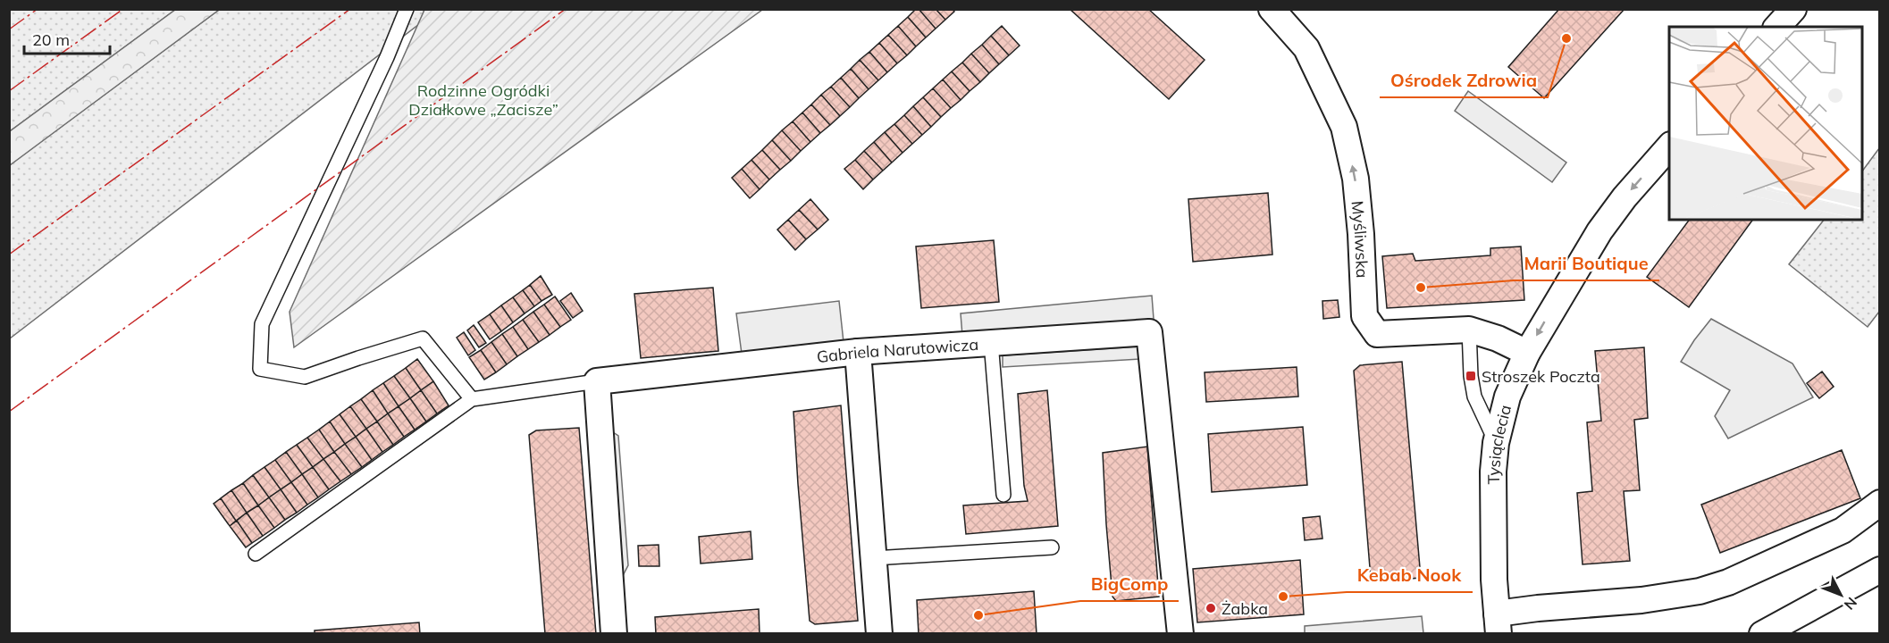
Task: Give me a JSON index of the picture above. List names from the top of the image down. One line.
{"streets":{"street":["Myśliwska","Gabriela Narutowicza","Tysiąclecia"]},"crossings":[["Myśliwska","Tysiąclecia"]],"one_way":["Myśliwska","Tysiąclecia"],"parks":["Rodzinne Ogródki Działkowe „Zacisze”"],"places":{"other":["Ośrodek Zdrowia","Marii Boutique","Kebab Nook","Żabka","BigComp"],"transit":["Stroszek Poczta"]},"scale_bar":"20 m","north":"bottom right"}
